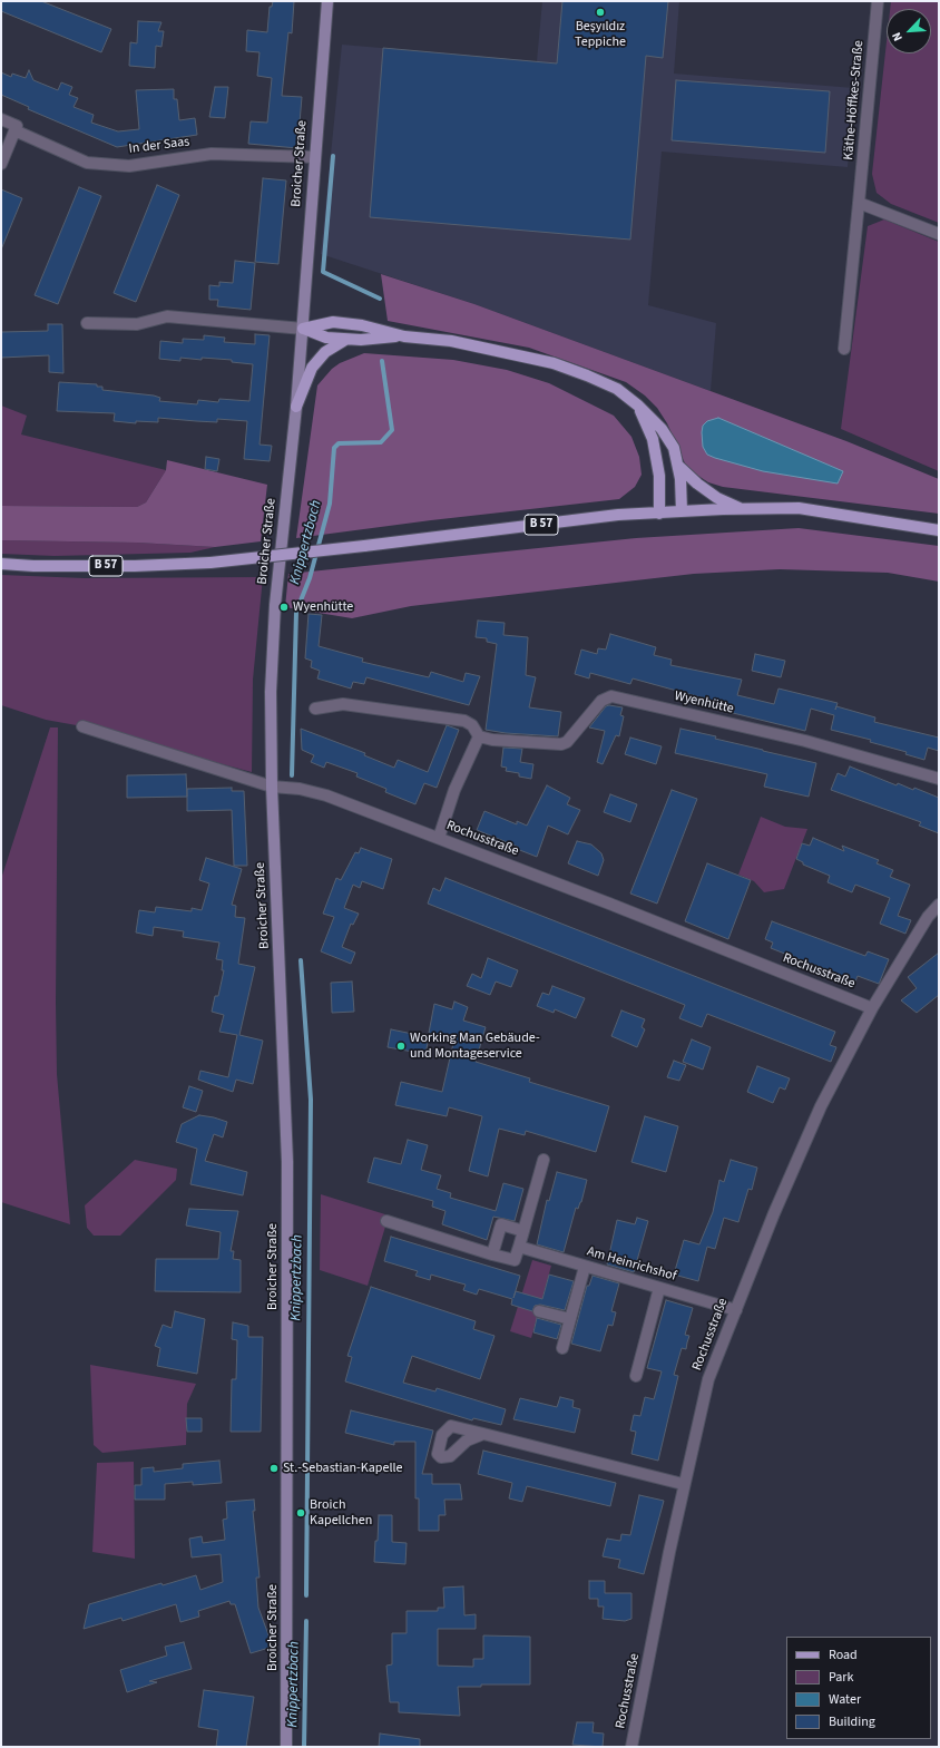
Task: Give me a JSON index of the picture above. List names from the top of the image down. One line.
{"streets":{"main road":["B 57"],"street":["Käthe-Höffkes-Straße","In der Saas","Broicher Straße","Wyenhütte","Rochusstraße","Am Heinrichshof"]},"crossings":[["In der Saas","Broicher Straße"],["Broicher Straße","Rochusstraße"],["Rochusstraße","Am Heinrichshof"]],"water":["Knippertzbach"],"places":["Beşyıldız Teppiche","Wyenhütte","Working Man Gebäude- und Montageservice","St.-Sebastian-Kapelle","Broich Kapellchen"],"legend":["Road","Park","Water","Building"],"north":"bottom left"}
